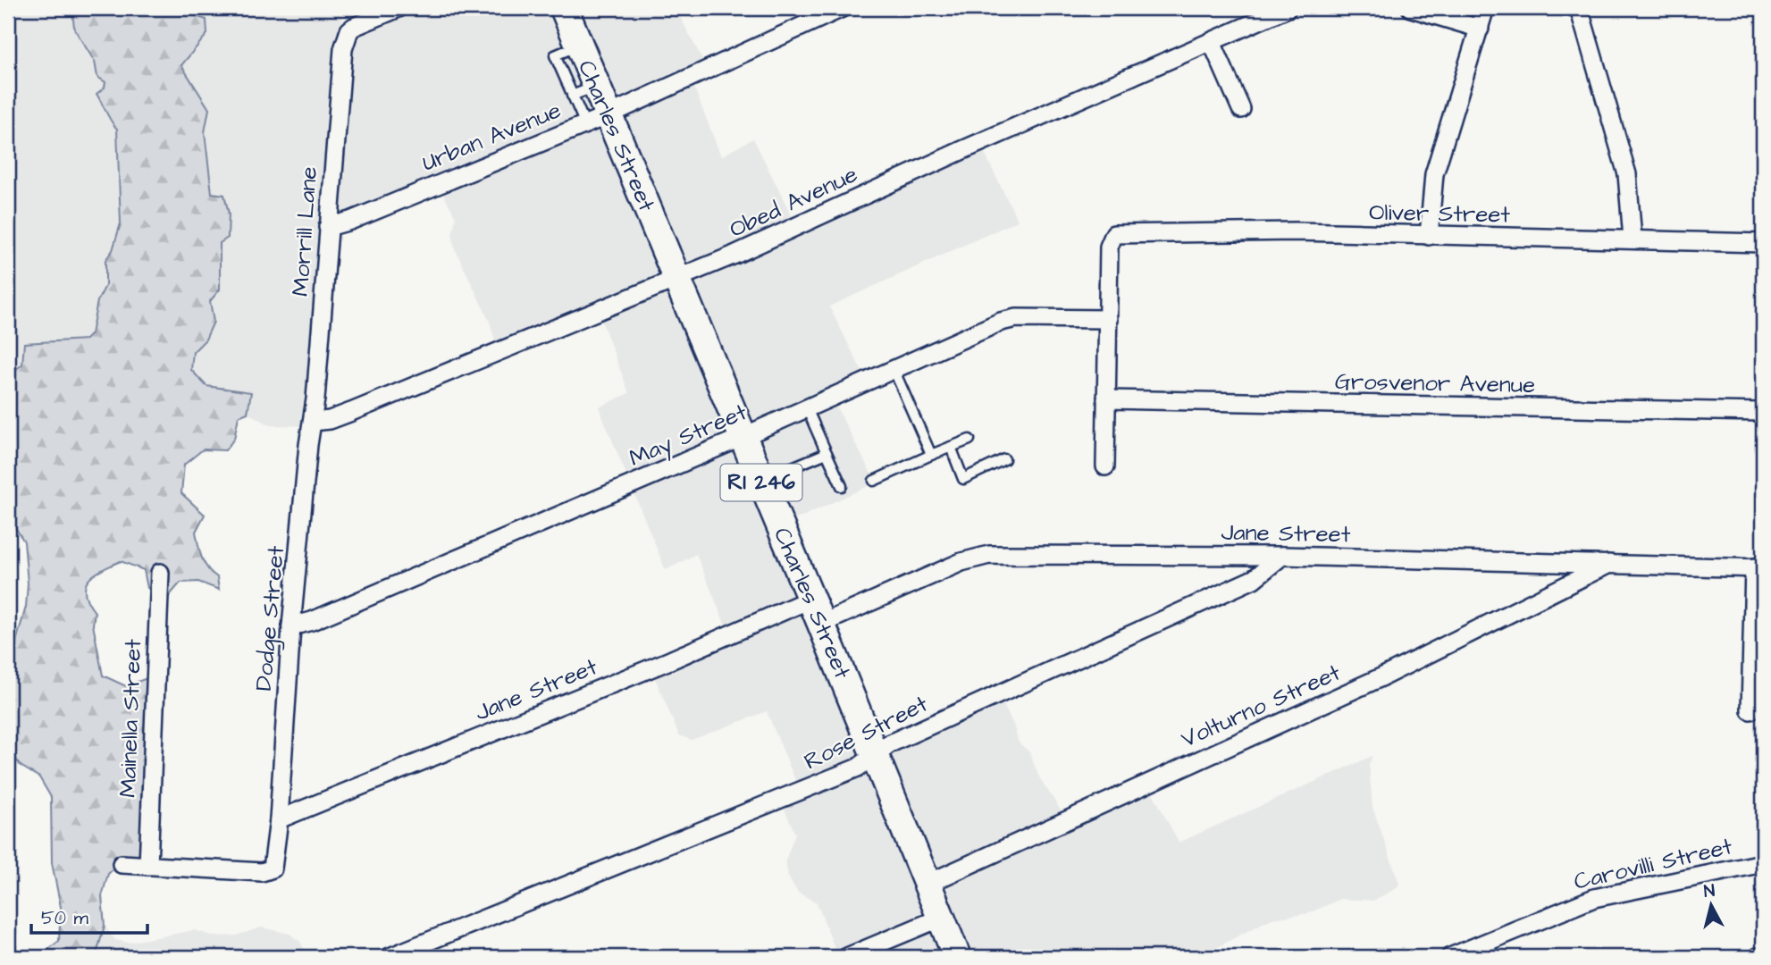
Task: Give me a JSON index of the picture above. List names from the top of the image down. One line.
{"streets":{"main road":["Charles Street","RI 246"],"street":["Urban Avenue","Obed Avenue","Oliver Street","Morrill Lane","Grosvenor Avenue","May Street","Jane Street","Dodge Street","Volturno Street","Mainella Street","Rose Street","Carovilli Street"]},"crossings":[["Charles Street","Urban Avenue"],["Charles Street","Obed Avenue"],["Charles Street","May Street"],["Charles Street","Jane Street"],["Charles Street","Volturno Street"],["Charles Street","Rose Street"],["Urban Avenue","Morrill Lane"],["Obed Avenue","Morrill Lane"],["Obed Avenue","Dodge Street"],["Oliver Street","May Street"],["Morrill Lane","Dodge Street"],["May Street","Dodge Street"],["Jane Street","Dodge Street"],["Jane Street","Volturno Street"],["Jane Street","Rose Street"],["Dodge Street","Mainella Street"]],"scale_bar":"50 m","north":"top"}
